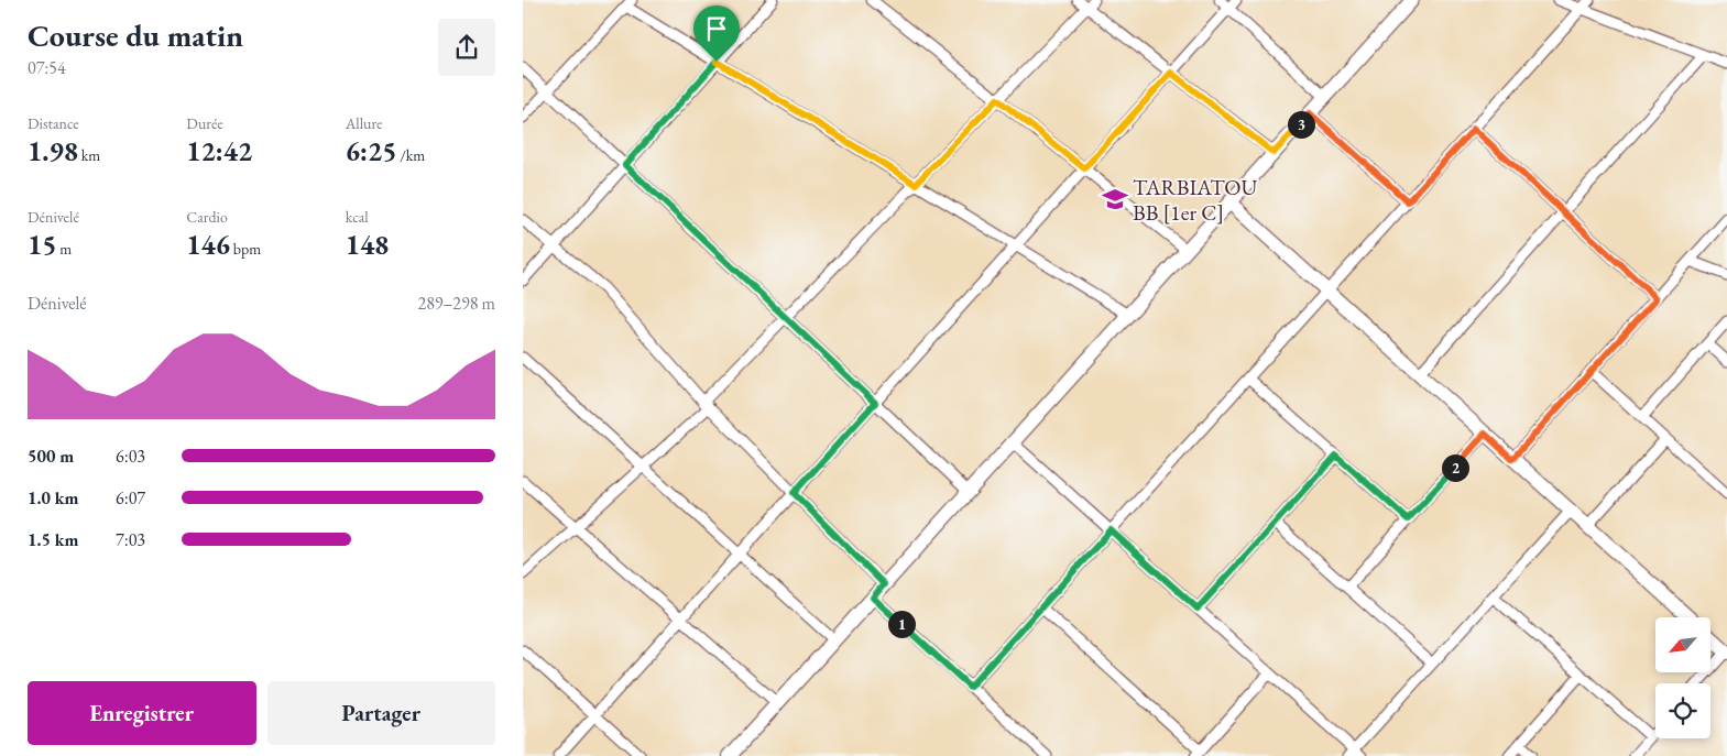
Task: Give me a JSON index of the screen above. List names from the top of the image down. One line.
{"places":{"school or university":["TARBIATOU BB [1er C]"]},"north":"bottom left","page":{"heading":["Course du matin","07:54"],"stats":[["Distance","1.98 km"],["Durée","12:42"],["Allure","6:25 /km"],["Dénivelé","15 m"],["Cardio","146 bpm"],["kcal","148"]],"pins":["3","2","1"],"chart":["Dénivelé","289–298 m"],"list":[{"name":"500 m","note":"6:03"},{"name":"1.0 km","note":"6:07"},{"name":"1.5 km","note":"7:03"}],"buttons":["Enregistrer","Partager"]}}
